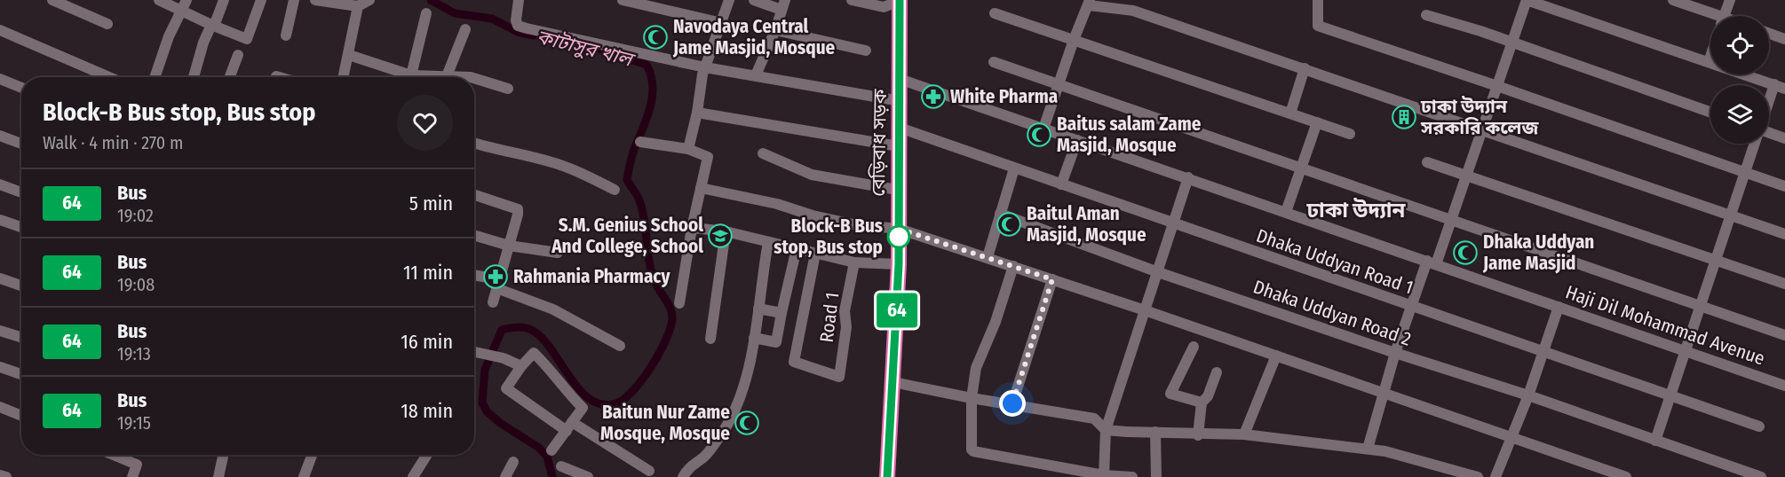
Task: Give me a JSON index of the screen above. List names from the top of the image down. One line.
{"streets":{"highway":["বেড়িবাধ সড়ক"],"street":["Dhaka Uddyan Road 1","Dhaka Uddyan Road 2","Road 1","Haji Dil Mohammad Avenue"]},"crossings":[["বেড়িবাধ সড়ক","Dhaka Uddyan Road 1"],["বেড়িবাধ সড়ক","Haji Dil Mohammad Avenue"]],"districts":["ঢাকা উদ্যান"],"water":["কাটাসুর খাল"],"places":{"mosque":["Navodaya Central Jame Masjid, Mosque","Baitus salam Zame Masjid, Mosque","Baitul Aman Masjid, Mosque","Dhaka Uddyan Jame Masjid","Baitun Nur Zame Mosque, Mosque"],"pharmacy":["White Pharma","Rahmania Pharmacy"],"building":["ঢাকা উদ্যান সরকারি কলেজ"],"school or university":["S.M. Genius School And College, School"],"other":["Block-B Bus stop, Bus stop"]},"lines":["bus line 64"],"page":{"on_map":"64","heading":["Block-B Bus stop, Bus stop","Walk · 4 min · 270 m"],"list":[{"mark":"64","name":"Bus","note":"19:02","value":"5 min"},{"mark":"64","name":"Bus","note":"19:08","value":"11 min"},{"mark":"64","name":"Bus","note":"19:13","value":"16 min"},{"mark":"64","name":"Bus","note":"19:15","value":"18 min"}]}}
